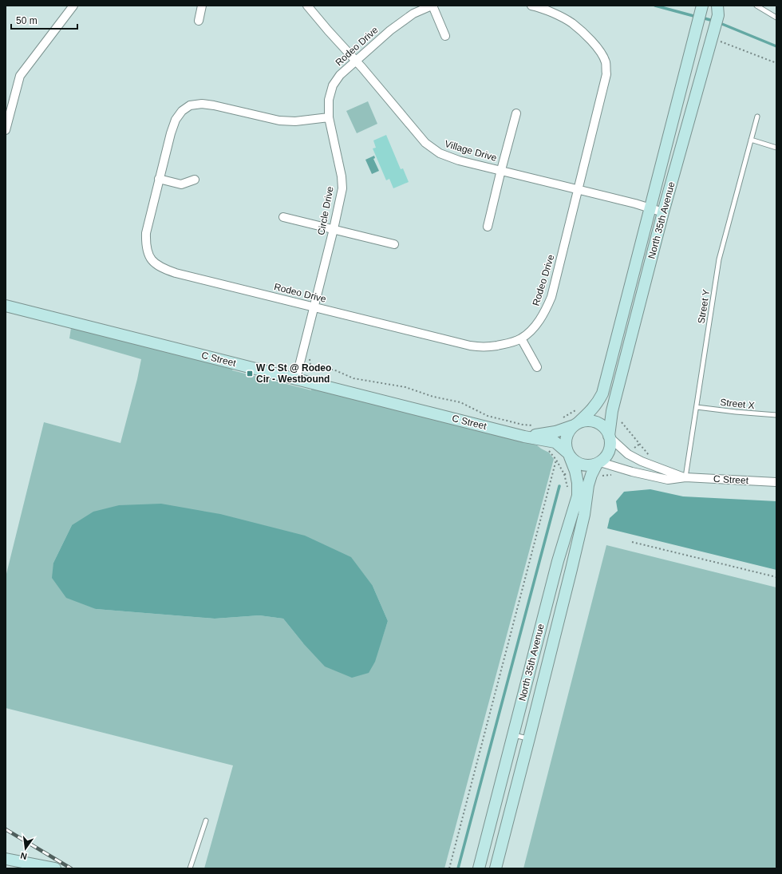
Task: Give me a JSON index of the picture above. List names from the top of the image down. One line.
{"streets":{"street":["Rodeo Drive","Village Drive","Circle Drive","North 35th Avenue","C Street"],"lane":["Street Y","Street X"]},"crossings":[["Rodeo Drive","Village Drive"],["Rodeo Drive","Circle Drive"],["Village Drive","North 35th Avenue"],["Circle Drive","C Street"],["North 35th Avenue","C Street"],["Street Y","C Street"],["Street Y","Street X"]],"places":{"transit":["W C St @ Rodeo Cir - Westbound"]},"scale_bar":"50 m","north":"bottom"}
